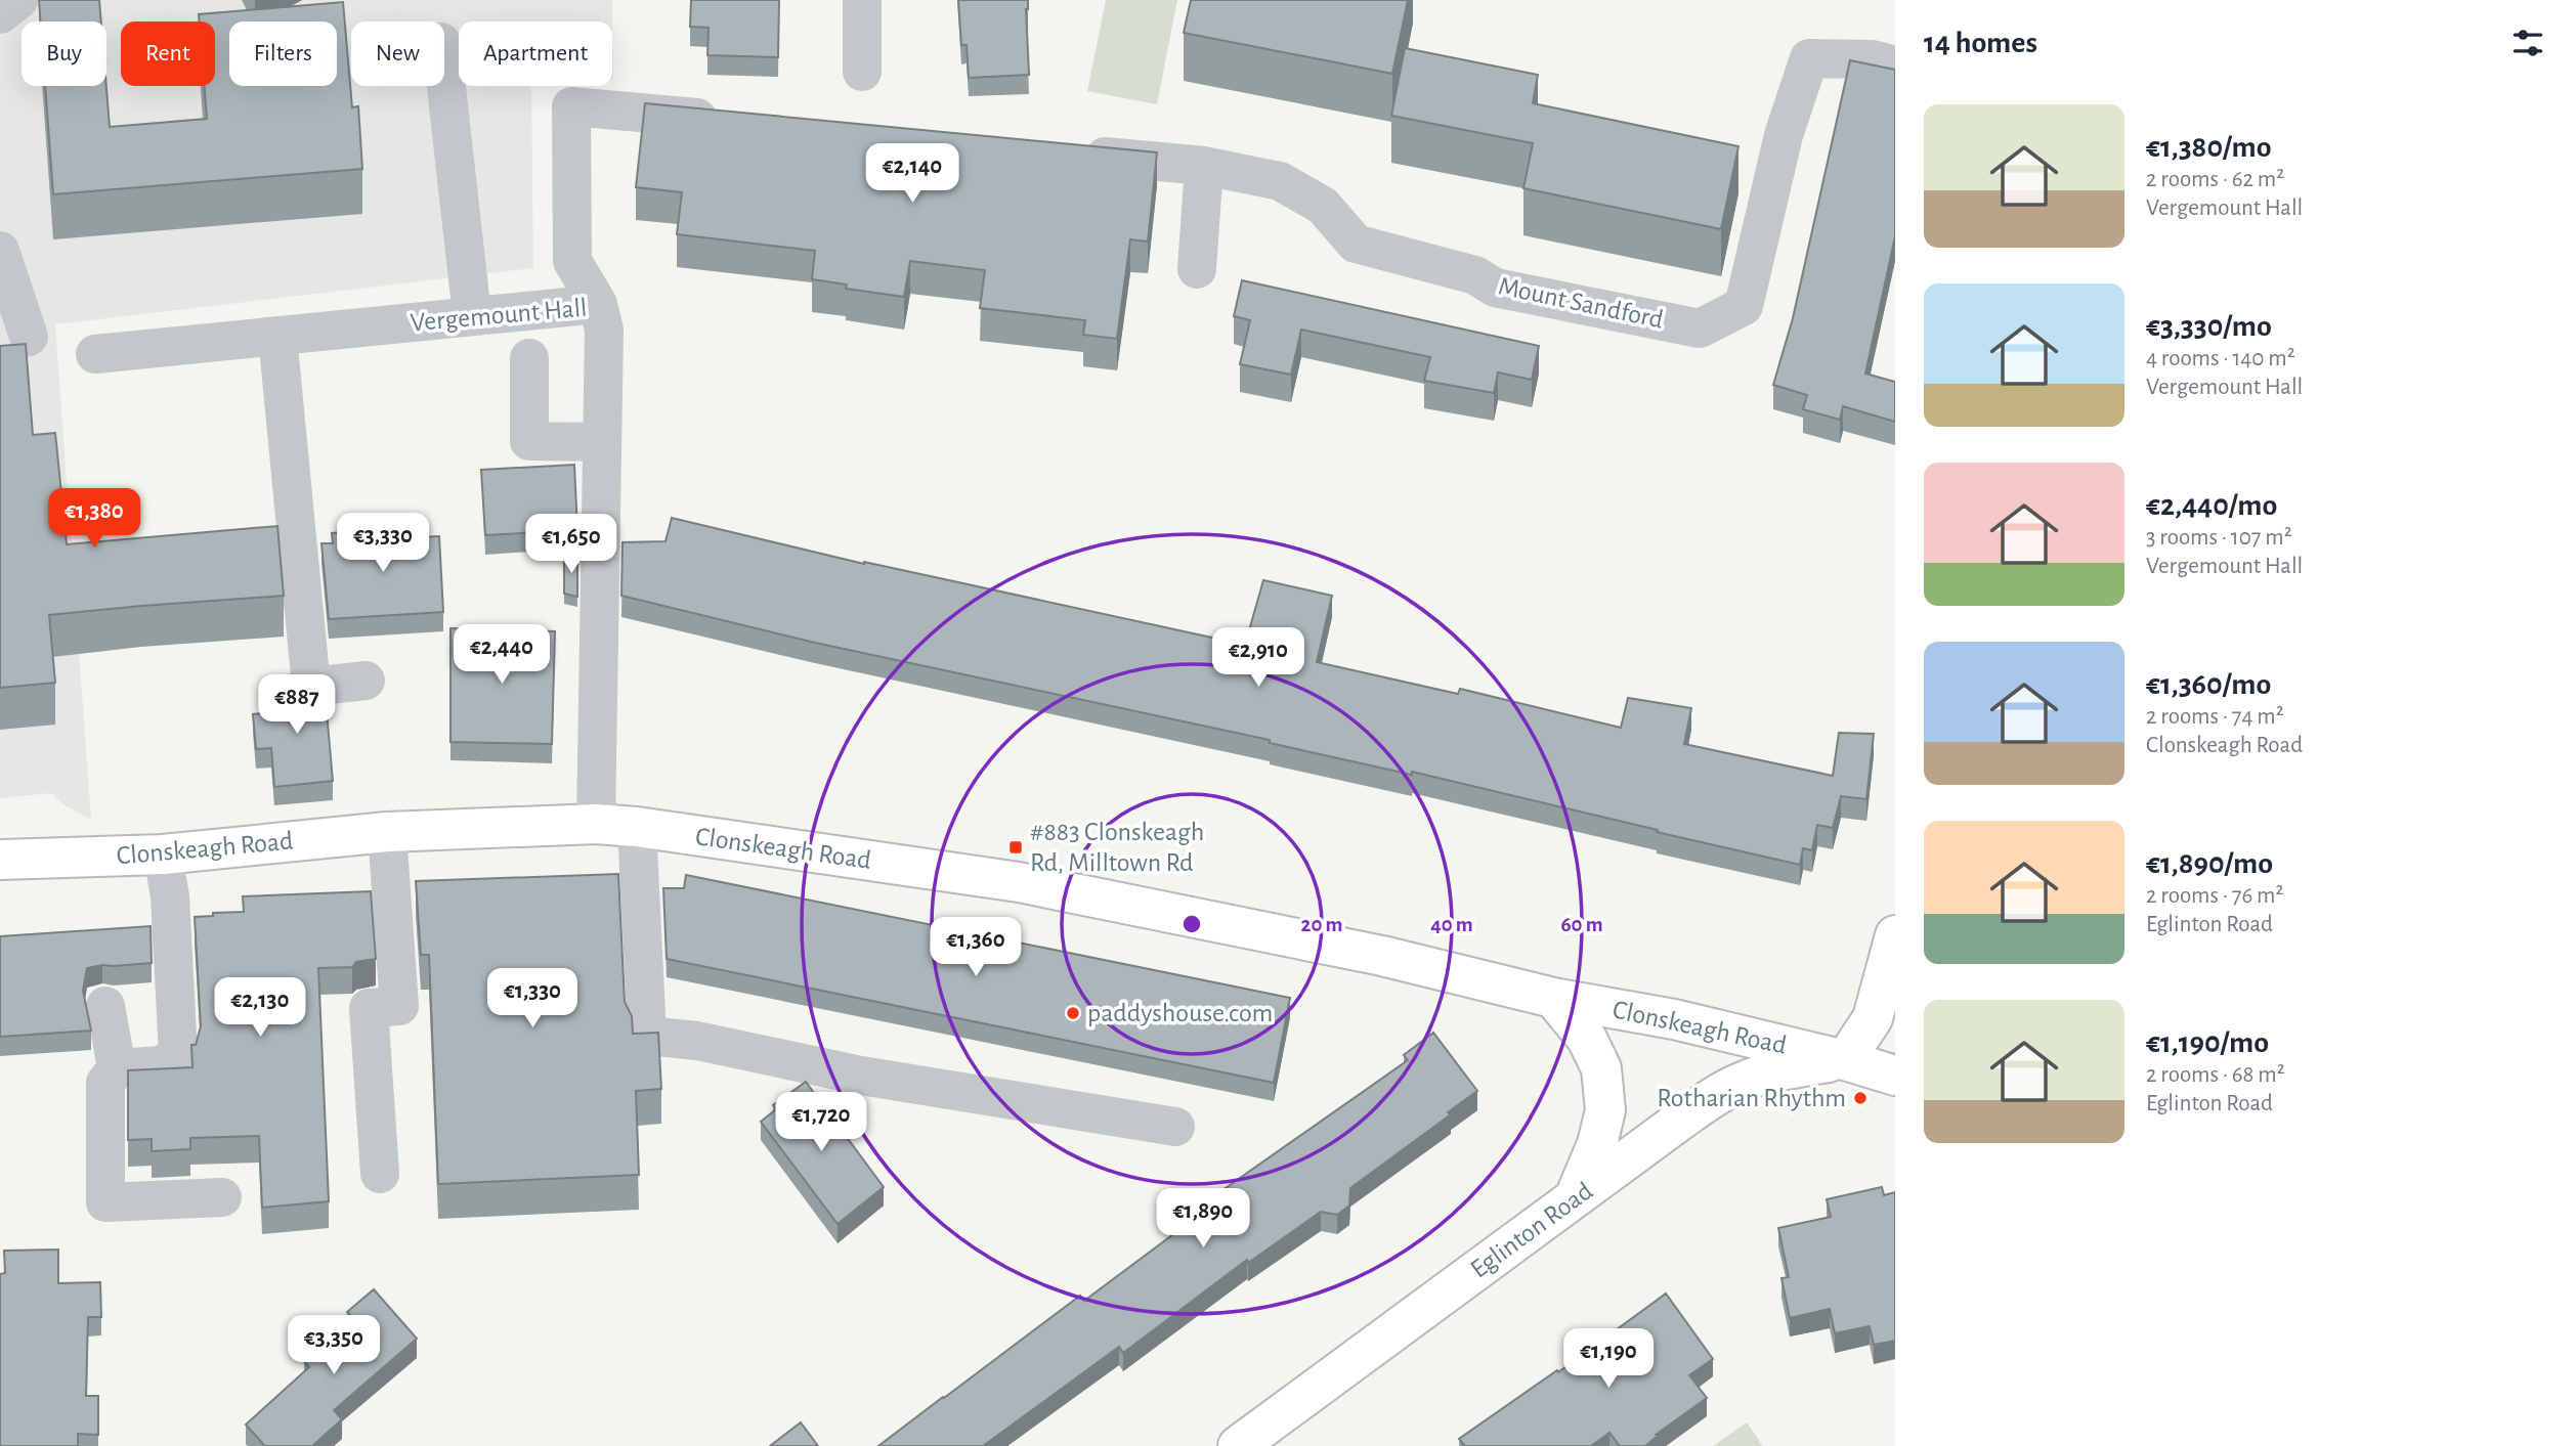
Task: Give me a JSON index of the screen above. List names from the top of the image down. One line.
{"streets":{"main road":["Clonskeagh Road","Eglinton Road"],"street":["Mount Sandford","Vergemount Hall"]},"crossings":[["Vergemount Hall","Clonskeagh Road"],["Clonskeagh Road","Eglinton Road"]],"places":{"transit":["#883 Clonskeagh Rd, Milltown Rd"],"other":["paddyshouse.com","Rotharian Rhythm"]},"page":{"heading":"14 homes","chip":["Buy","Rent","Filters","New","Apartment"],"list":[{"name":"€1,380/mo","note":"2 rooms · 62 m² · Vergemount Hall"},{"name":"€3,330/mo","note":"4 rooms · 140 m² · Vergemount Hall"},{"name":"€2,440/mo","note":"3 rooms · 107 m² · Vergemount Hall"},{"name":"€1,360/mo","note":"2 rooms · 74 m² · Clonskeagh Road"},{"name":"€1,890/mo","note":"2 rooms · 76 m² · Eglinton Road"},{"name":"€1,190/mo","note":"2 rooms · 68 m² · Eglinton Road"}],"price":["€2,140","€1,380","€3,330","€1,650","€2,440","€2,910","€887","€1,360","€1,330","€2,130","€1,720","€1,890","€3,350","€1,190"]},"rings":["20 m","40 m","60 m"]}
